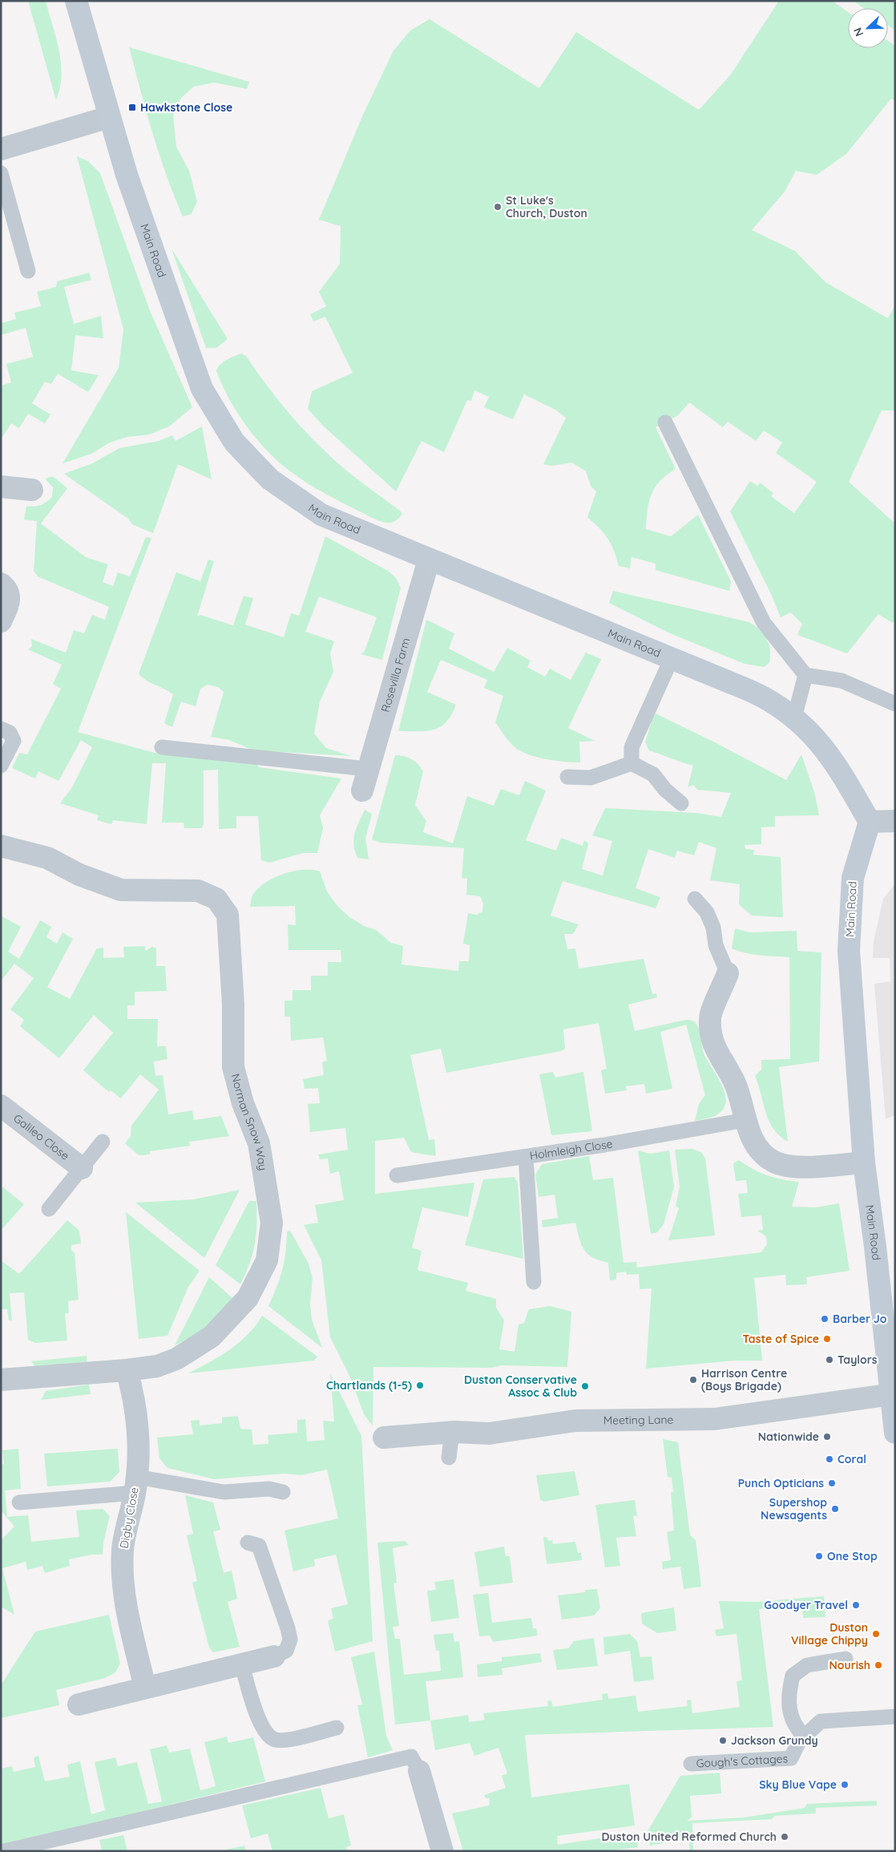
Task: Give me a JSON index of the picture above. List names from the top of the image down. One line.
{"streets":{"street":["Main Road","Rosevilla Farm","Norman Snow Way","Galileo Close","Meeting Lane","Digby Close"],"lane":["Holmleigh Close","Gough's Cottages"]},"crossings":[["Main Road","Rosevilla Farm"],["Main Road","Meeting Lane"],["Norman Snow Way","Digby Close"]],"places":{"transit":["Hawkstone Close"],"other":["St Luke's Church, Duston","Barber Jo","Taste of Spice","Taylors","Harrison Centre (Boys Brigade)","Chartlands (1-5)","Duston Conservative Assoc & Club","Nationwide","Coral","Punch Opticians","Supershop Newsagents","One Stop","Goodyer Travel","Duston Village Chippy","Nourish","Jackson Grundy","Sky Blue Vape","Duston United Reformed Church"]},"north":"bottom left"}
